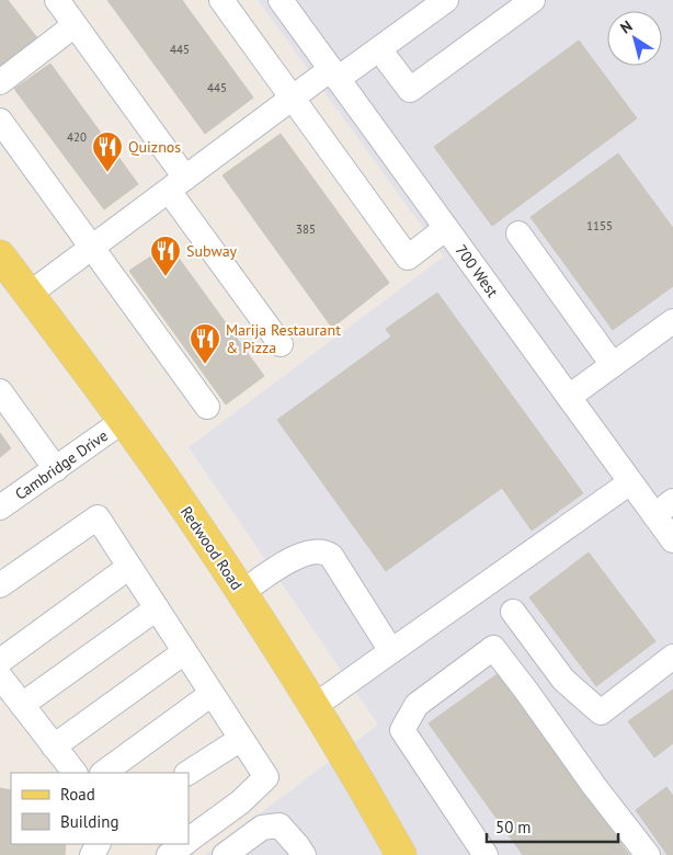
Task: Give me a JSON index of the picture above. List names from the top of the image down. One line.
{"streets":{"main road":["Redwood Road"],"street":["700 West","Cambridge Drive"]},"crossings":[["Cambridge Drive","Redwood Road"]],"places":{"restaurant":["Quiznos","Subway","Marija Restaurant & Pizza"]},"house_numbers":["445","445","420","1155","385"],"legend":["Road","Building"],"scale_bar":"50 m","north":"top left"}
